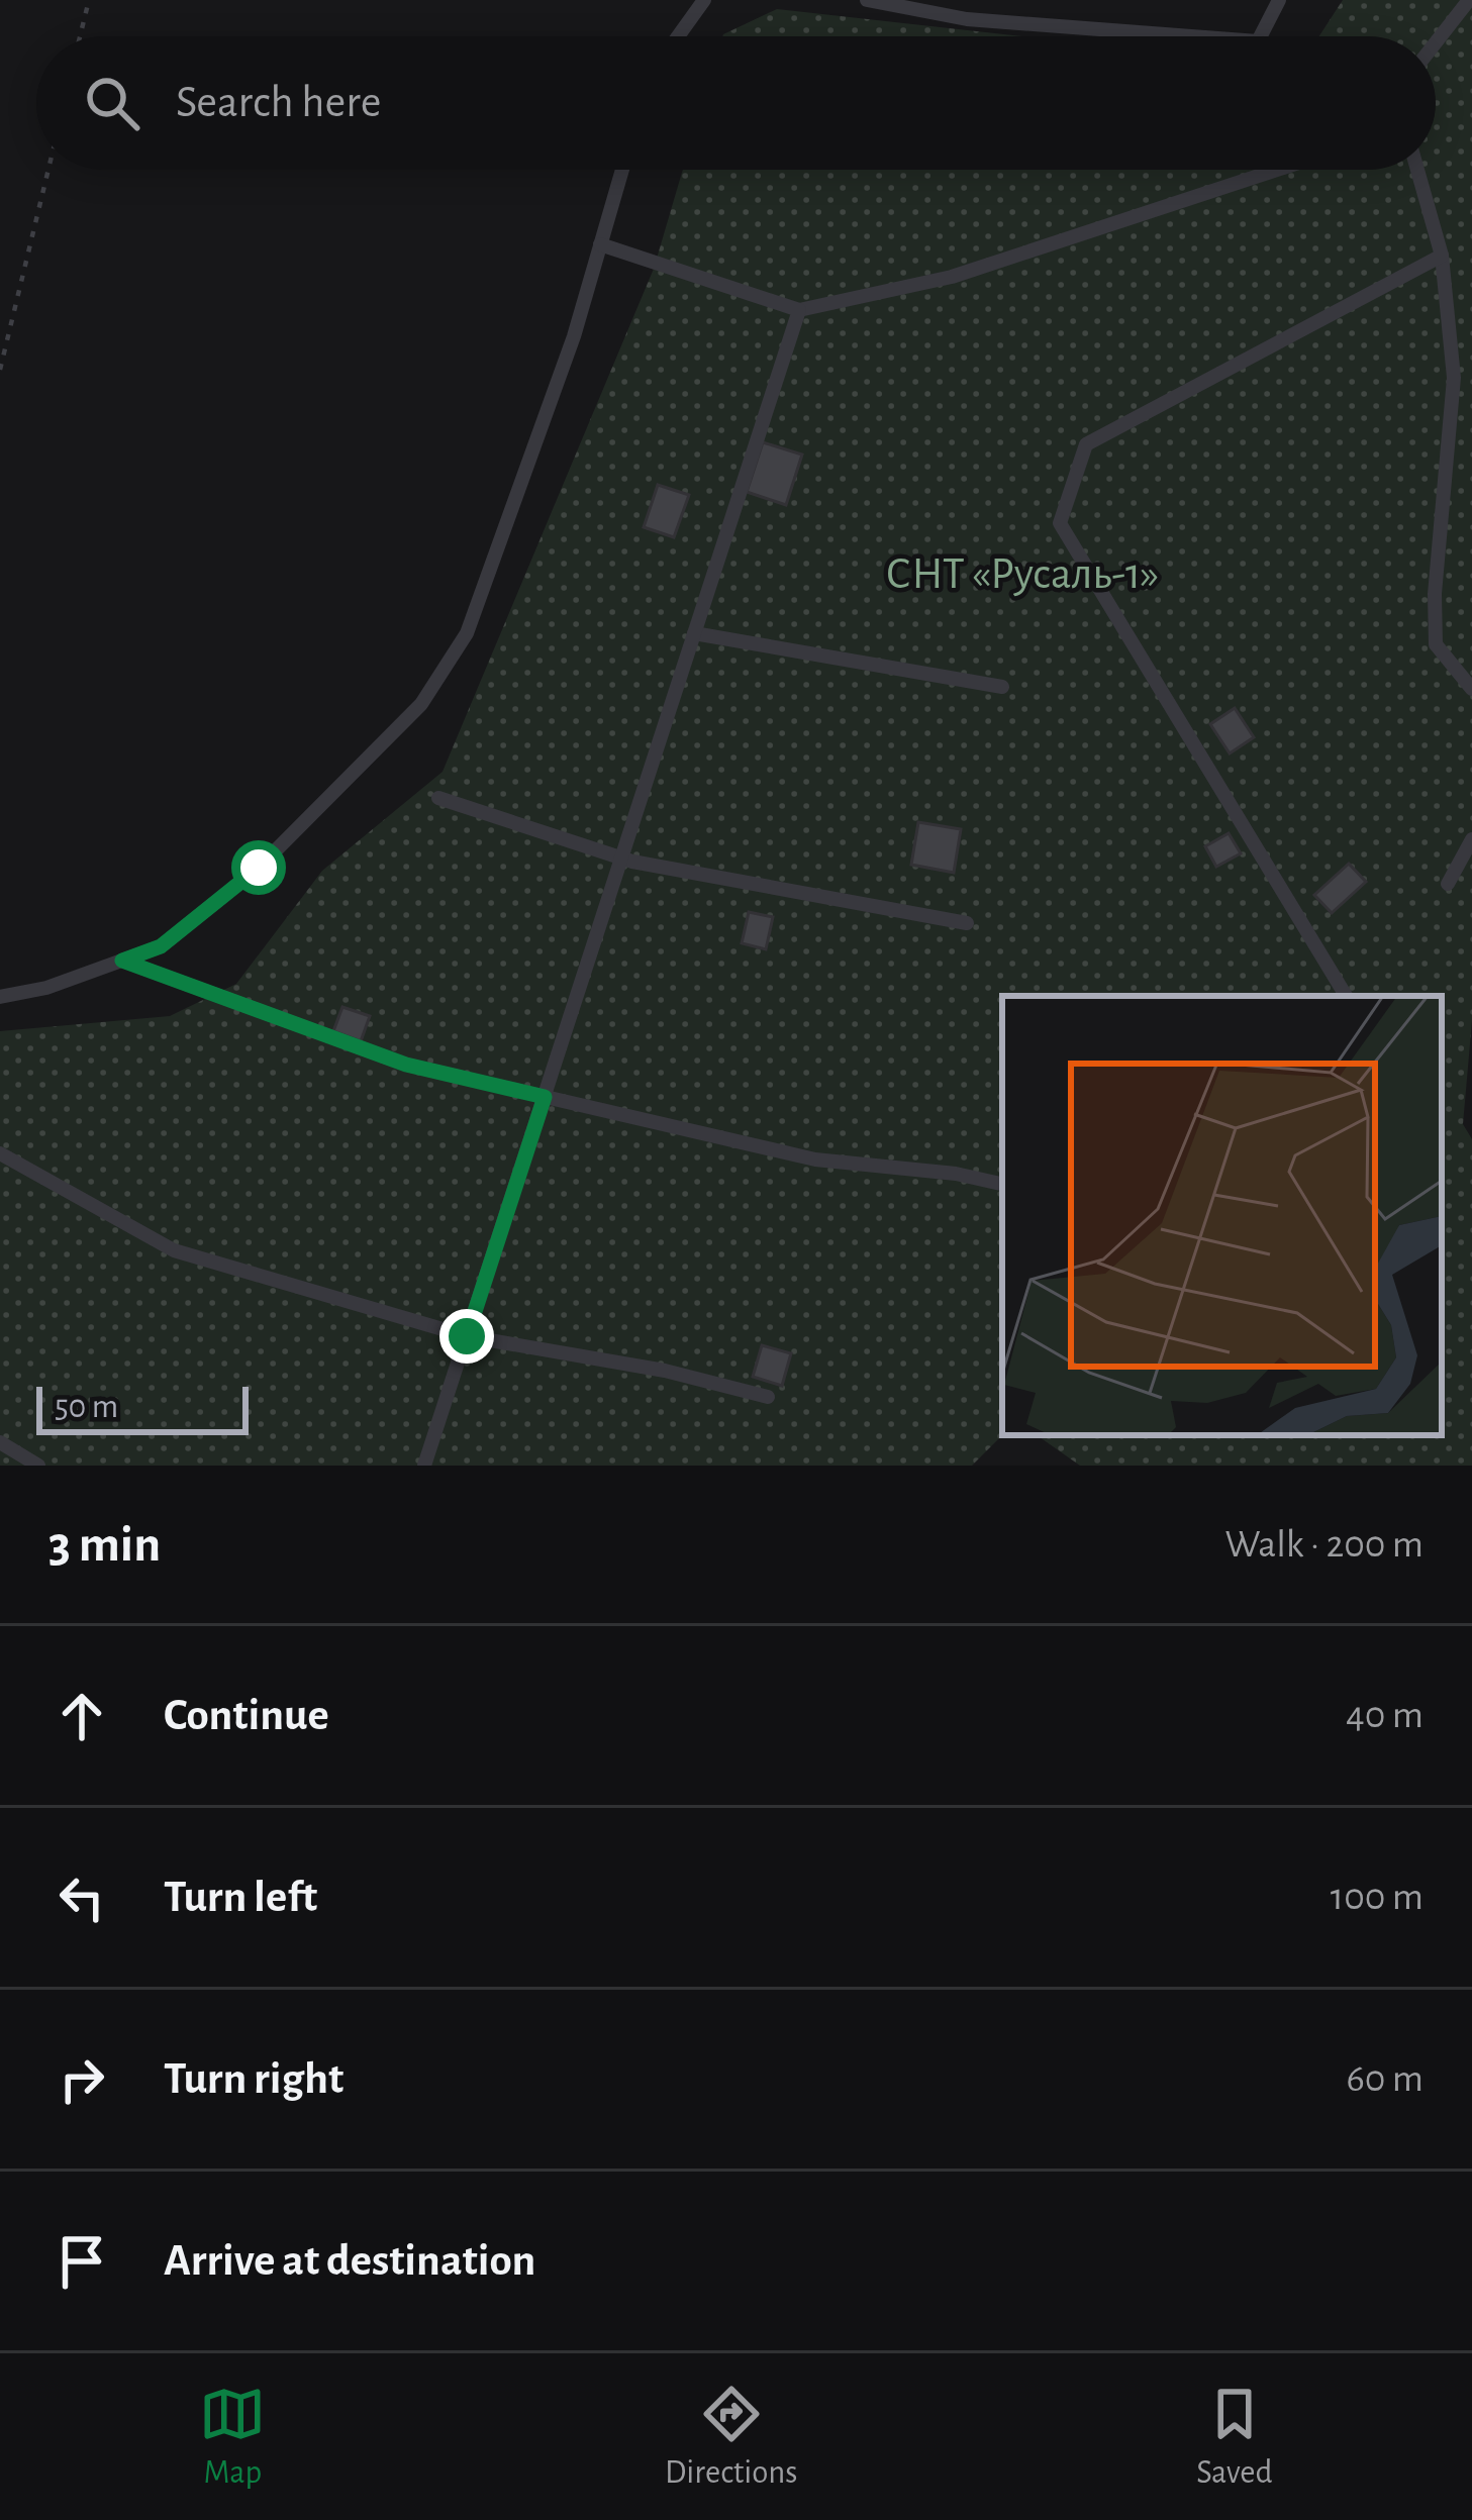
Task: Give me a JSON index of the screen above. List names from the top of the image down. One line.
{"parks":["СНТ «Русаль-1»"],"scale_bar":"50 m","page":{"search":"Search here","scale":"50 m","heading":["3 min","Walk · 200 m"],"list":[["Continue","40 m"],["Turn left","100 m"],["Turn right","60 m"],"Arrive at destination"],"nav":["Map","Directions","Saved"]}}
